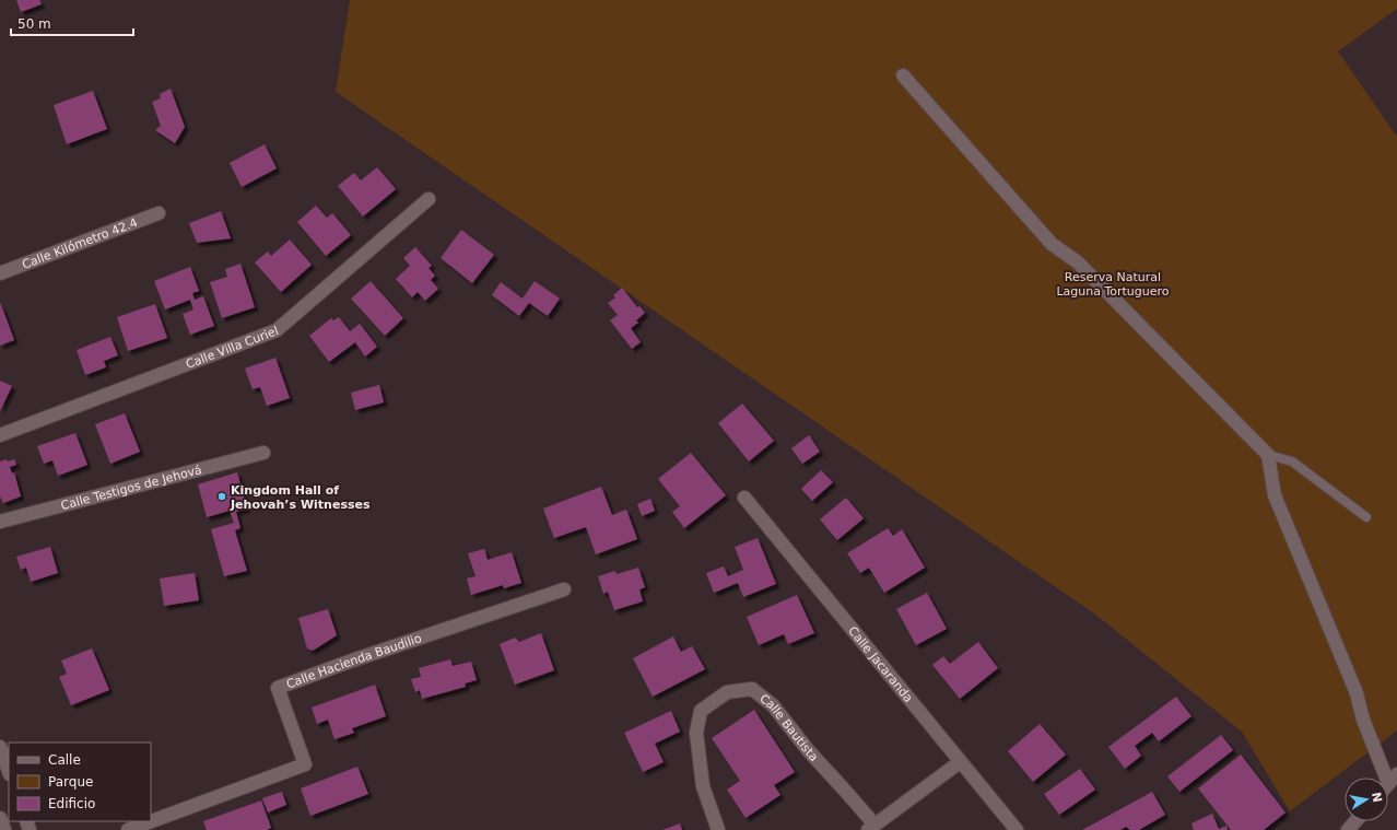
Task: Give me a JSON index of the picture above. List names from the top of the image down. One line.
{"streets":{"street":["Calle Kilómetro 42.4","Calle Villa Curiel","Calle Testigos de Jehová","Calle Hacienda Baudilio","Calle Jacaranda","Calle Bautista"]},"crossings":[["Calle Jacaranda","Calle Bautista"]],"parks":["Reserva Natural Laguna Tortuguero"],"places":["Kingdom Hall of Jehovah’s Witnesses"],"legend":["Calle","Parque","Edificio"],"scale_bar":"50 m","north":"right"}
